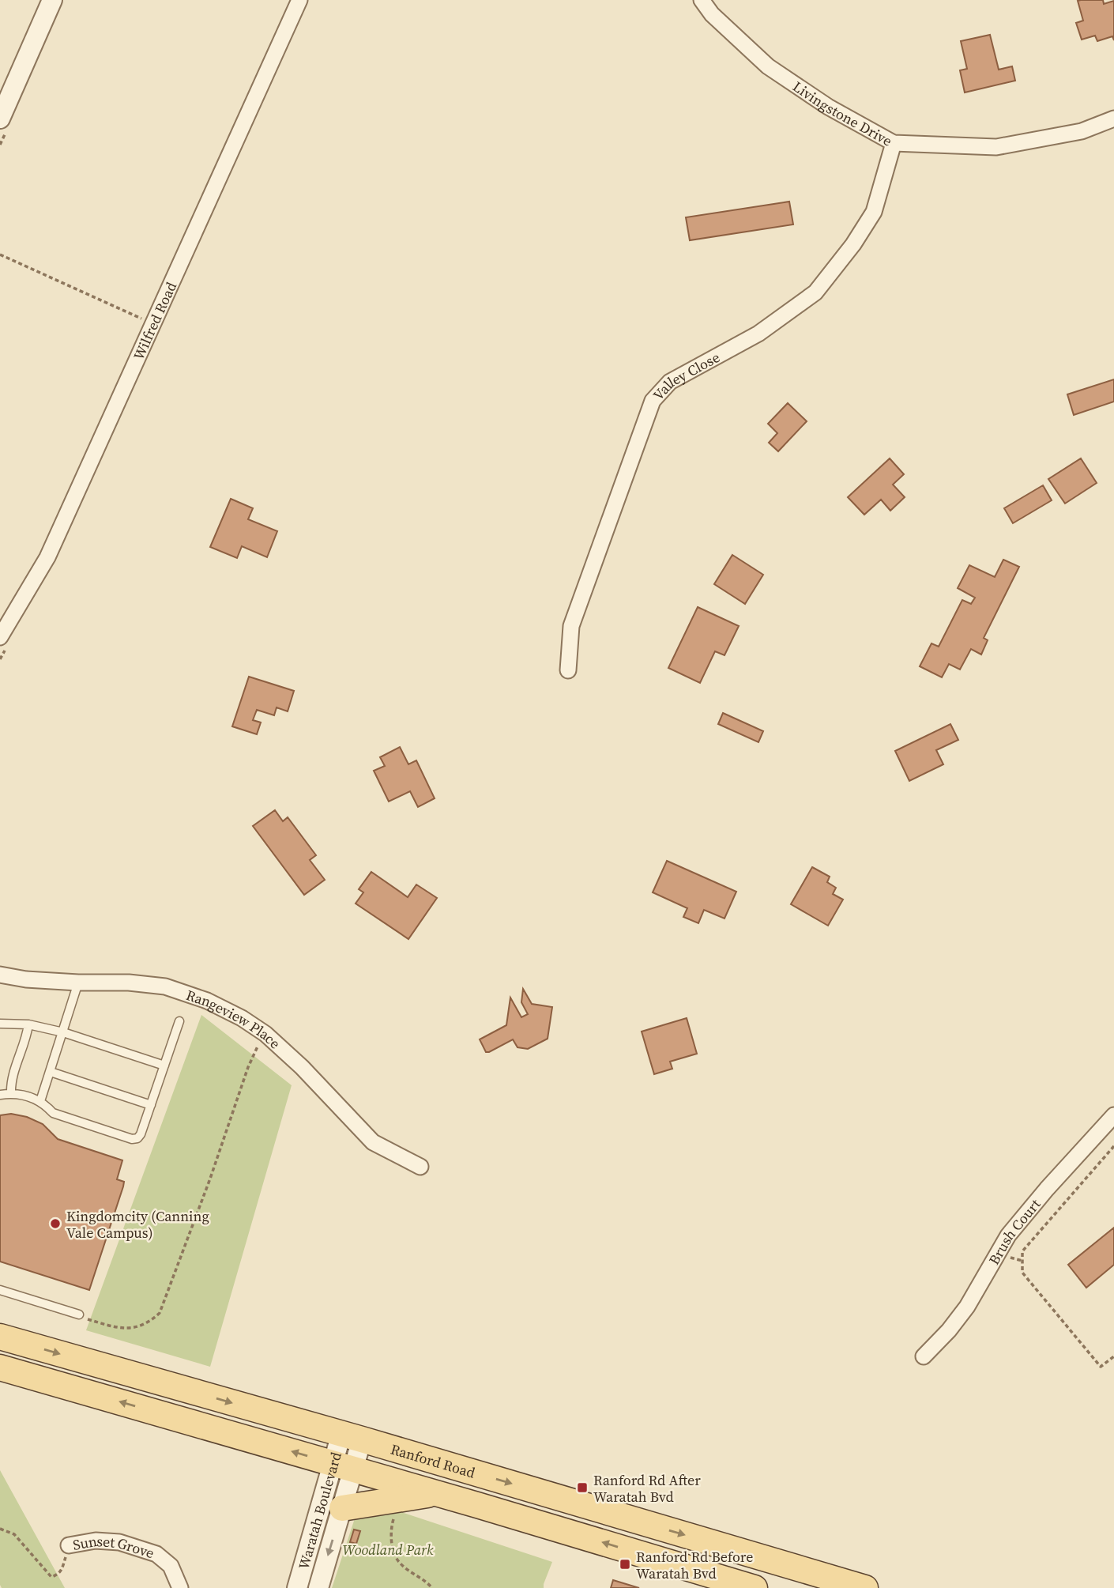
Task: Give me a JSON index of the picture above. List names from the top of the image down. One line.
{"streets":{"main road":["Ranford Road"],"street":["Livingstone Drive","Wilfred Road","Valley Close","Rangeview Place","Brush Court","Waratah Boulevard","Sunset Grove"]},"crossings":[["Livingstone Drive","Valley Close"],["Ranford Road","Waratah Boulevard"]],"parks":["Woodland Park"],"places":{"other":["Kingdomcity (Canning Vale Campus)"],"transit":["Ranford Rd After Waratah Bvd","Ranford Rd Before Waratah Bvd"]}}
